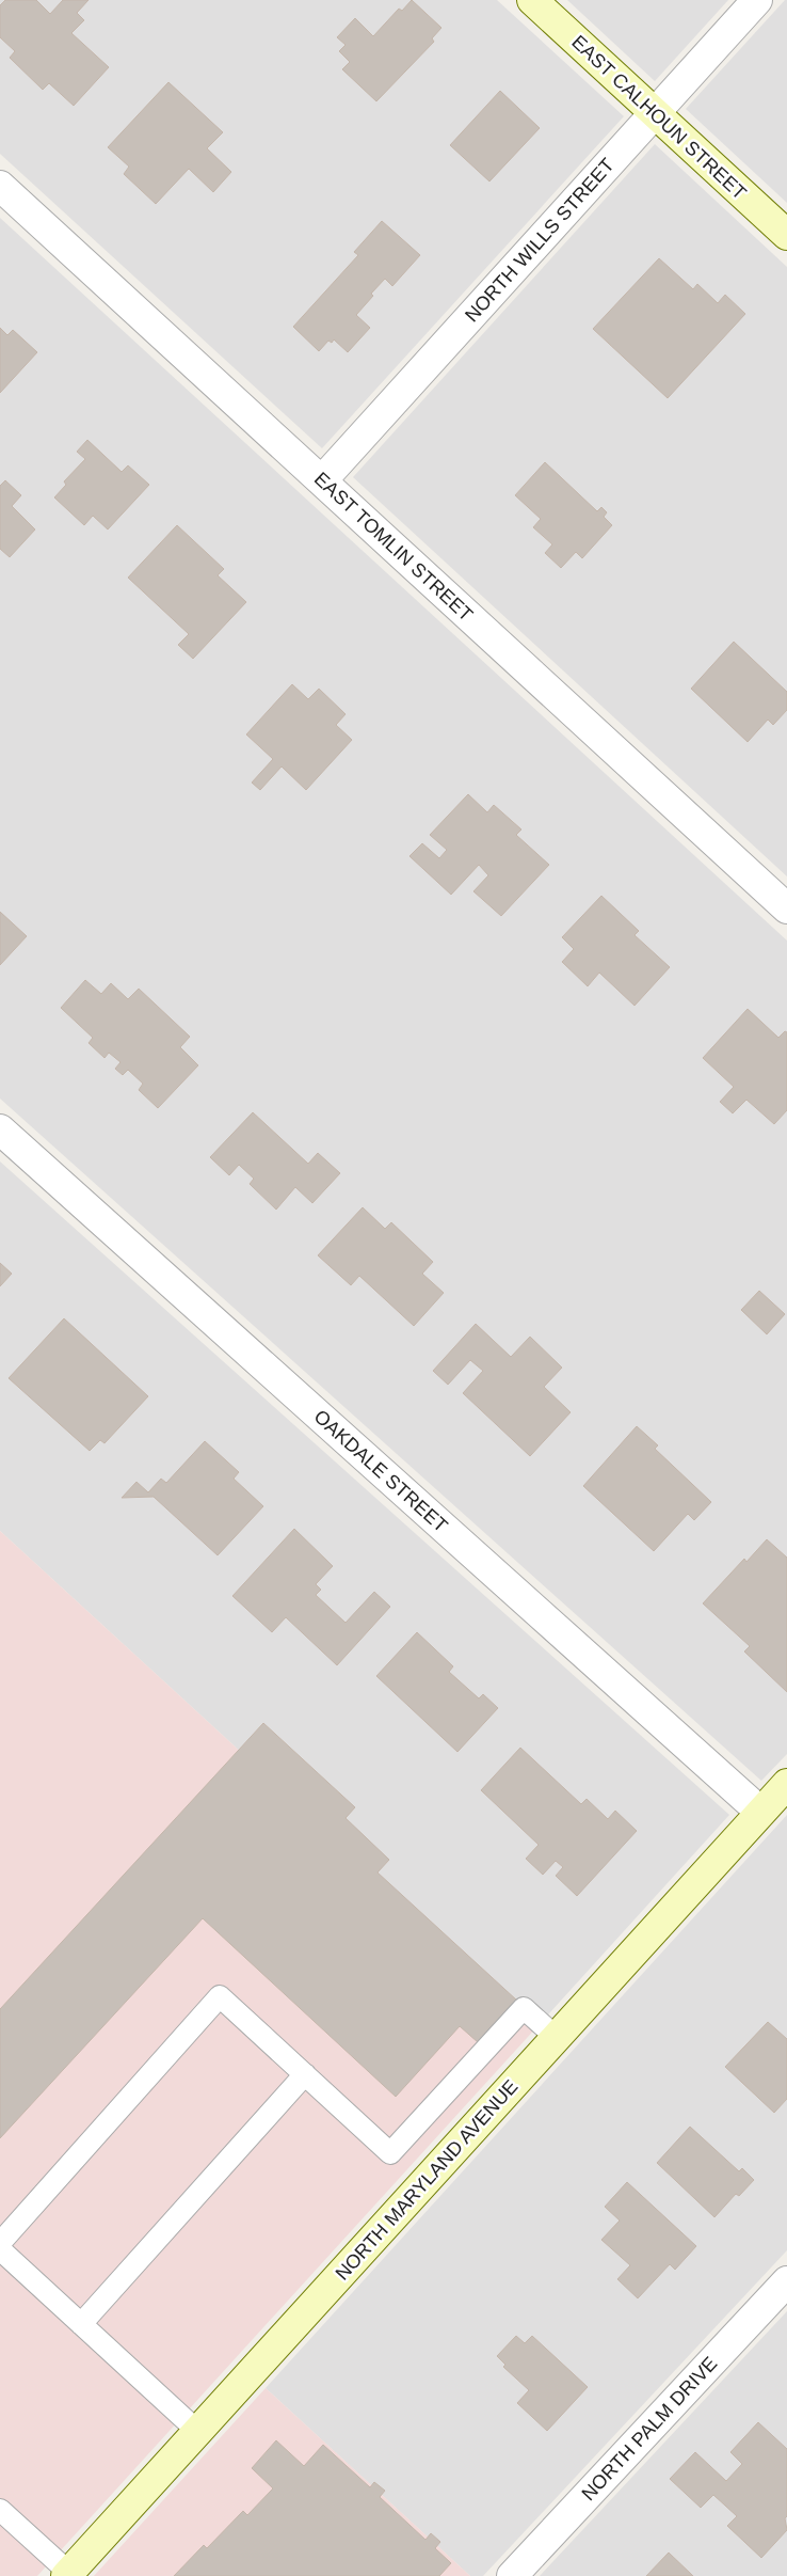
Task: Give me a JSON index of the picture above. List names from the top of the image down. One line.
{"streets":{"street":["EAST CALHOUN STREET","NORTH WILLS STREET","EAST TOMLIN STREET","OAKDALE STREET","NORTH MARYLAND AVENUE","NORTH PALM DRIVE"]},"crossings":[["EAST CALHOUN STREET","NORTH WILLS STREET"],["NORTH WILLS STREET","EAST TOMLIN STREET"],["OAKDALE STREET","NORTH MARYLAND AVENUE"]]}
